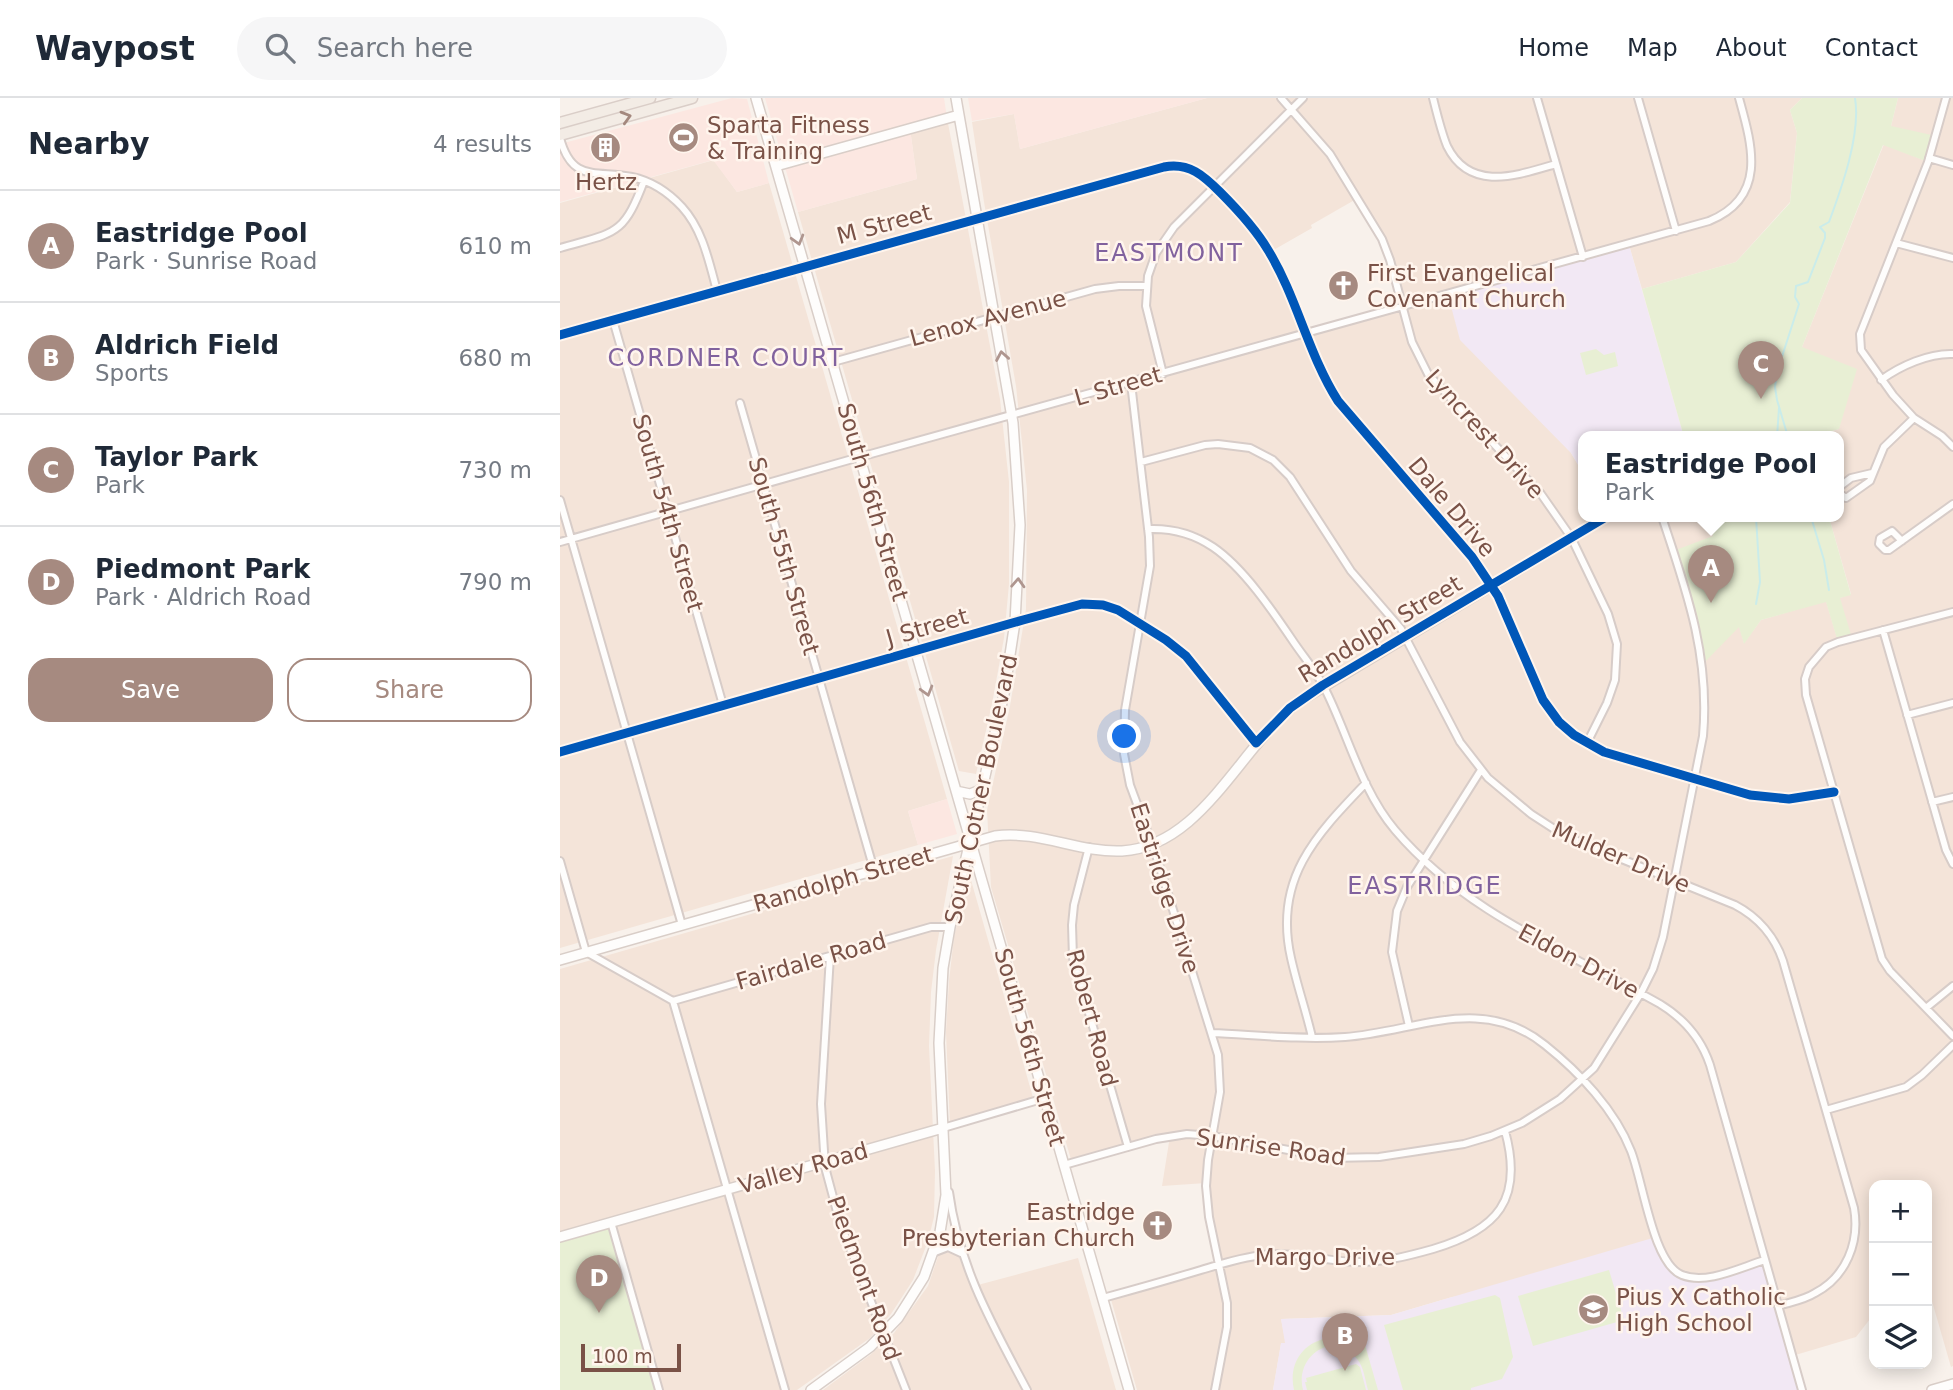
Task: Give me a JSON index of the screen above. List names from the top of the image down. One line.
{"streets":{"main road":["South 56th Street","Randolph Street","South Cotner Boulevard","Valley Road"],"street":["M Street","Lenox Avenue","L Street","Lyncrest Drive","Dale Drive","South 54th Street","South 55th Street","J Street","Mulder Drive","Eastridge Drive","Fairdale Road","Eldon Drive","Robert Road","Sunrise Road","Margo Drive","Piedmont Road"]},"crossings":[["M Street","South 56th Street"],["M Street","Dale Drive"],["M Street","South 54th Street"],["M Street","South Cotner Boulevard"],["Lenox Avenue","South 56th Street"],["Lenox Avenue","South Cotner Boulevard"],["L Street","Lyncrest Drive"],["L Street","South 56th Street"],["L Street","Dale Drive"],["L Street","South 54th Street"],["L Street","South 55th Street"],["L Street","South Cotner Boulevard"],["L Street","Eastridge Drive"],["Lyncrest Drive","Dale Drive"],["Lyncrest Drive","Randolph Street"],["South 56th Street","J Street"],["South 56th Street","Randolph Street"],["South 56th Street","South Cotner Boulevard"],["South 56th Street","Sunrise Road"],["South 56th Street","Valley Road"],["South 56th Street","Margo Drive"],["Dale Drive","Randolph Street"],["Dale Drive","Sunrise Road"],["South 54th Street","J Street"],["South 55th Street","J Street"],["South 55th Street","Randolph Street"],["J Street","Randolph Street"],["J Street","South Cotner Boulevard"],["J Street","Eastridge Drive"],["Randolph Street","South Cotner Boulevard"],["Randolph Street","Mulder Drive"],["Randolph Street","Eastridge Drive"],["Randolph Street","Eldon Drive"],["Randolph Street","Robert Road"],["South Cotner Boulevard","Fairdale Road"],["South Cotner Boulevard","Valley Road"],["South Cotner Boulevard","Piedmont Road"],["Mulder Drive","Eastridge Drive"],["Mulder Drive","Eldon Drive"],["Mulder Drive","Sunrise Road"],["Eastridge Drive","Eldon Drive"],["Eastridge Drive","Sunrise Road"],["Eastridge Drive","Margo Drive"],["Fairdale Road","Piedmont Road"],["Eldon Drive","Sunrise Road"],["Robert Road","Sunrise Road"],["Sunrise Road","Margo Drive"],["Valley Road","Piedmont Road"]],"districts":["EASTMONT","CORDNER COURT","EASTRIDGE"],"places":{"sports":["Sparta Fitness & Training"],"building":["Hertz"],"church":["First Evangelical Covenant Church","Eastridge Presbyterian Church"],"school or university":["Pius X Catholic High School"]},"scale_bar":"100 m","page":{"header":"Waypost","search":"Search here","nav":["Home","Map","About","Contact"],"heading":["Nearby","4 results"],"list":[{"mark":"A","name":"Eastridge Pool","note":"Park · Sunrise Road","value":"610 m"},{"mark":"B","name":"Aldrich Field","note":"Sports","value":"680 m"},{"mark":"C","name":"Taylor Park","note":"Park","value":"730 m"},{"mark":"D","name":"Piedmont Park","note":"Park · Aldrich Road","value":"790 m"}],"pins":["C","A","D","B"],"popup":["Eastridge Pool","Park"],"buttons":["Save","Share"],"map_buttons":["+","−"],"scale":"100 m"}}
